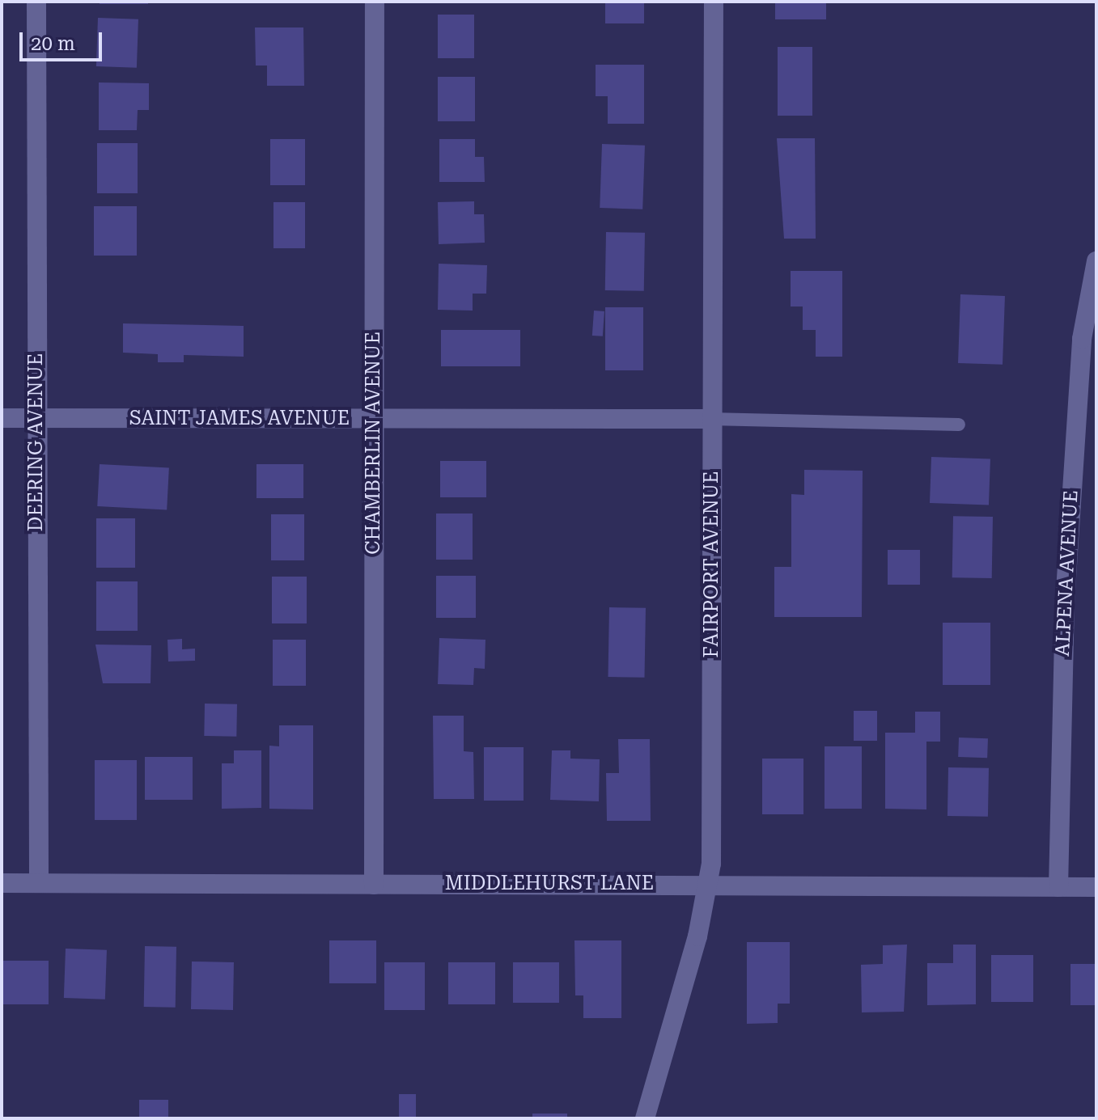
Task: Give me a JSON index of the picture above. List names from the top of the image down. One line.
{"streets":{"street":["SAINT JAMES AVENUE","DEERING AVENUE","CHAMBERLIN AVENUE","FAIRPORT AVENUE","ALPENA AVENUE","MIDDLEHURST LANE"]},"crossings":[["SAINT JAMES AVENUE","DEERING AVENUE"],["SAINT JAMES AVENUE","CHAMBERLIN AVENUE"],["SAINT JAMES AVENUE","FAIRPORT AVENUE"],["DEERING AVENUE","MIDDLEHURST LANE"],["CHAMBERLIN AVENUE","MIDDLEHURST LANE"],["FAIRPORT AVENUE","MIDDLEHURST LANE"],["ALPENA AVENUE","MIDDLEHURST LANE"]],"scale_bar":"20 m"}
